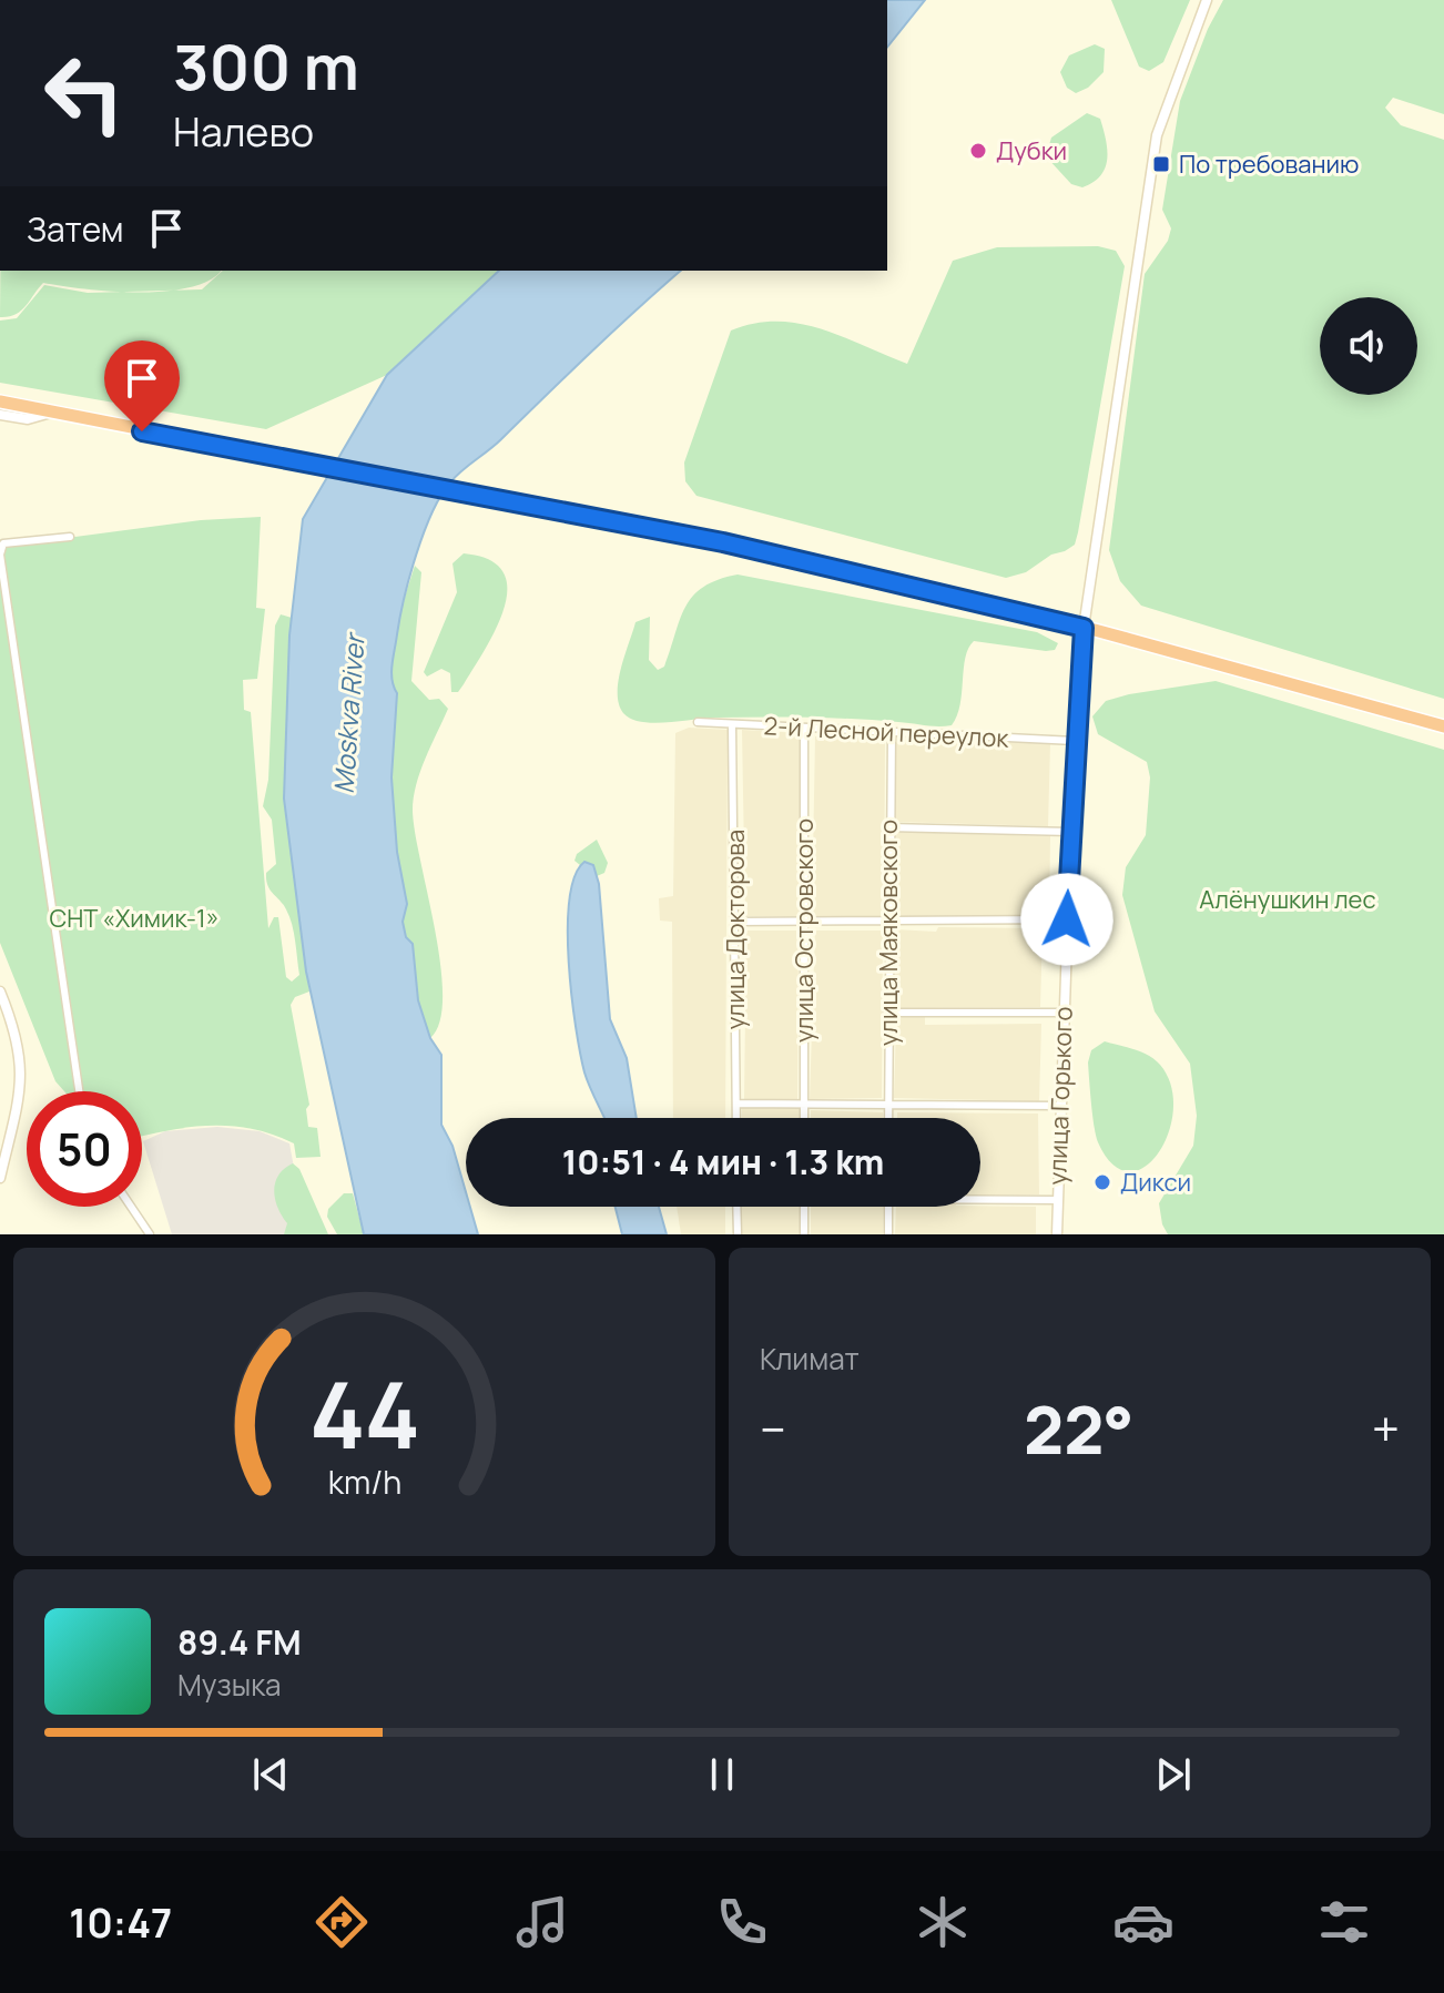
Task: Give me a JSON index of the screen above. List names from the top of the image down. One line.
{"streets":{"main road":["улица Горького"],"street":["2-й Лесной переулок","улица Докторова","улица Островского","улица Маяковского"]},"crossings":[["2-й Лесной переулок","улица Докторова"],["2-й Лесной переулок","улица Островского"],["2-й Лесной переулок","улица Маяковского"],["2-й Лесной переулок","улица Горького"]],"water":["Moskva River"],"parks":["Алёнушкин лес","СНТ «Химик-1»"],"places":{"other":["Дубки","Дикси"],"transit":["По требованию"]},"page":{"turn":["300 m","Налево"],"then":"Затем","limit":"50","trip":"10:51 · 4 мин · 1.3 km","tile":"Климат","heat":["−","22°","+"],"song":["89.4 FM","Музыка"],"tabs":"10:47","gauge":["44","km/h"]}}
